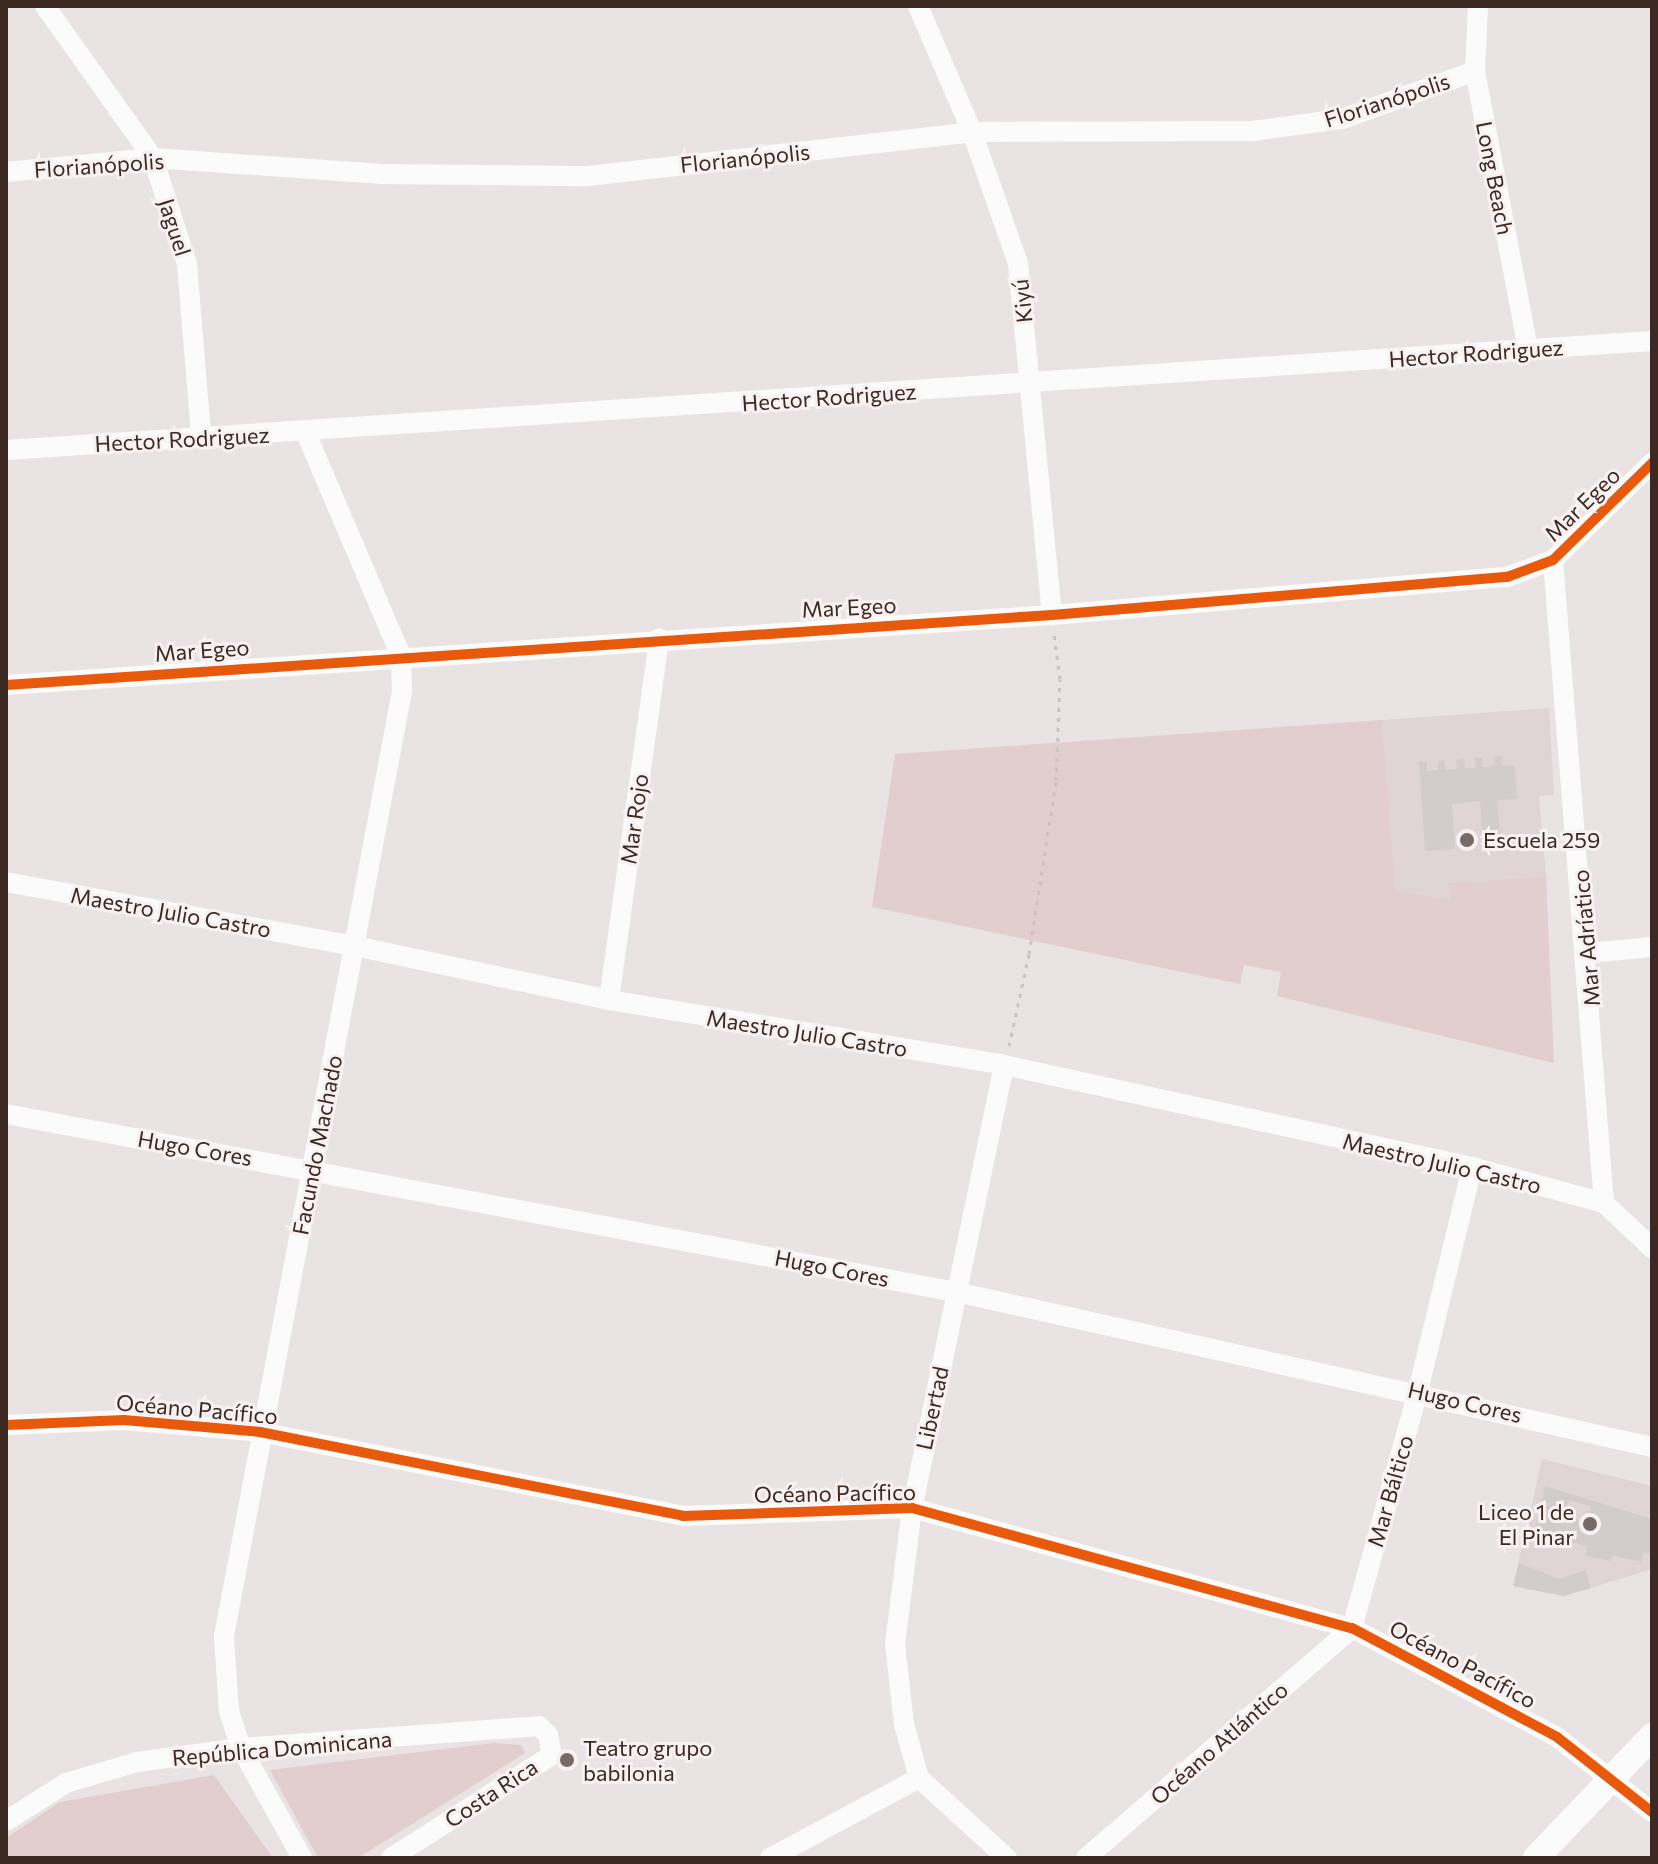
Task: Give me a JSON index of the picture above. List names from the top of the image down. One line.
{"streets":{"street":["Florianópolis","Long Beach","Jaguel","Kiyú","Hector Rodriguez","Mar Egeo","Mar Rojo","Maestro Julio Castro","Mar Adríatico","Facundo Machado","Hugo Cores","Libertad","Océano Pacífico","Mar Báltico","Océano Atlántico","República Dominicana","Costa Rica"]},"crossings":[["Florianópolis","Long Beach"],["Florianópolis","Jaguel"],["Florianópolis","Kiyú"],["Long Beach","Hector Rodriguez"],["Jaguel","Hector Rodriguez"],["Kiyú","Hector Rodriguez"],["Kiyú","Mar Egeo"],["Hector Rodriguez","Facundo Machado"],["Mar Egeo","Mar Rojo"],["Mar Egeo","Mar Adríatico"],["Mar Egeo","Facundo Machado"],["Mar Rojo","Maestro Julio Castro"],["Maestro Julio Castro","Mar Adríatico"],["Maestro Julio Castro","Facundo Machado"],["Maestro Julio Castro","Libertad"],["Maestro Julio Castro","Mar Báltico"],["Facundo Machado","Hugo Cores"],["Facundo Machado","Océano Pacífico"],["Facundo Machado","República Dominicana"],["Hugo Cores","Libertad"],["Hugo Cores","Mar Báltico"],["Libertad","Océano Pacífico"],["Océano Pacífico","Mar Báltico"],["Océano Pacífico","Océano Atlántico"],["Mar Báltico","Océano Atlántico"],["República Dominicana","Costa Rica"]],"places":["Escuela 259","Liceo 1 de El Pinar","Teatro grupo babilonia"]}
